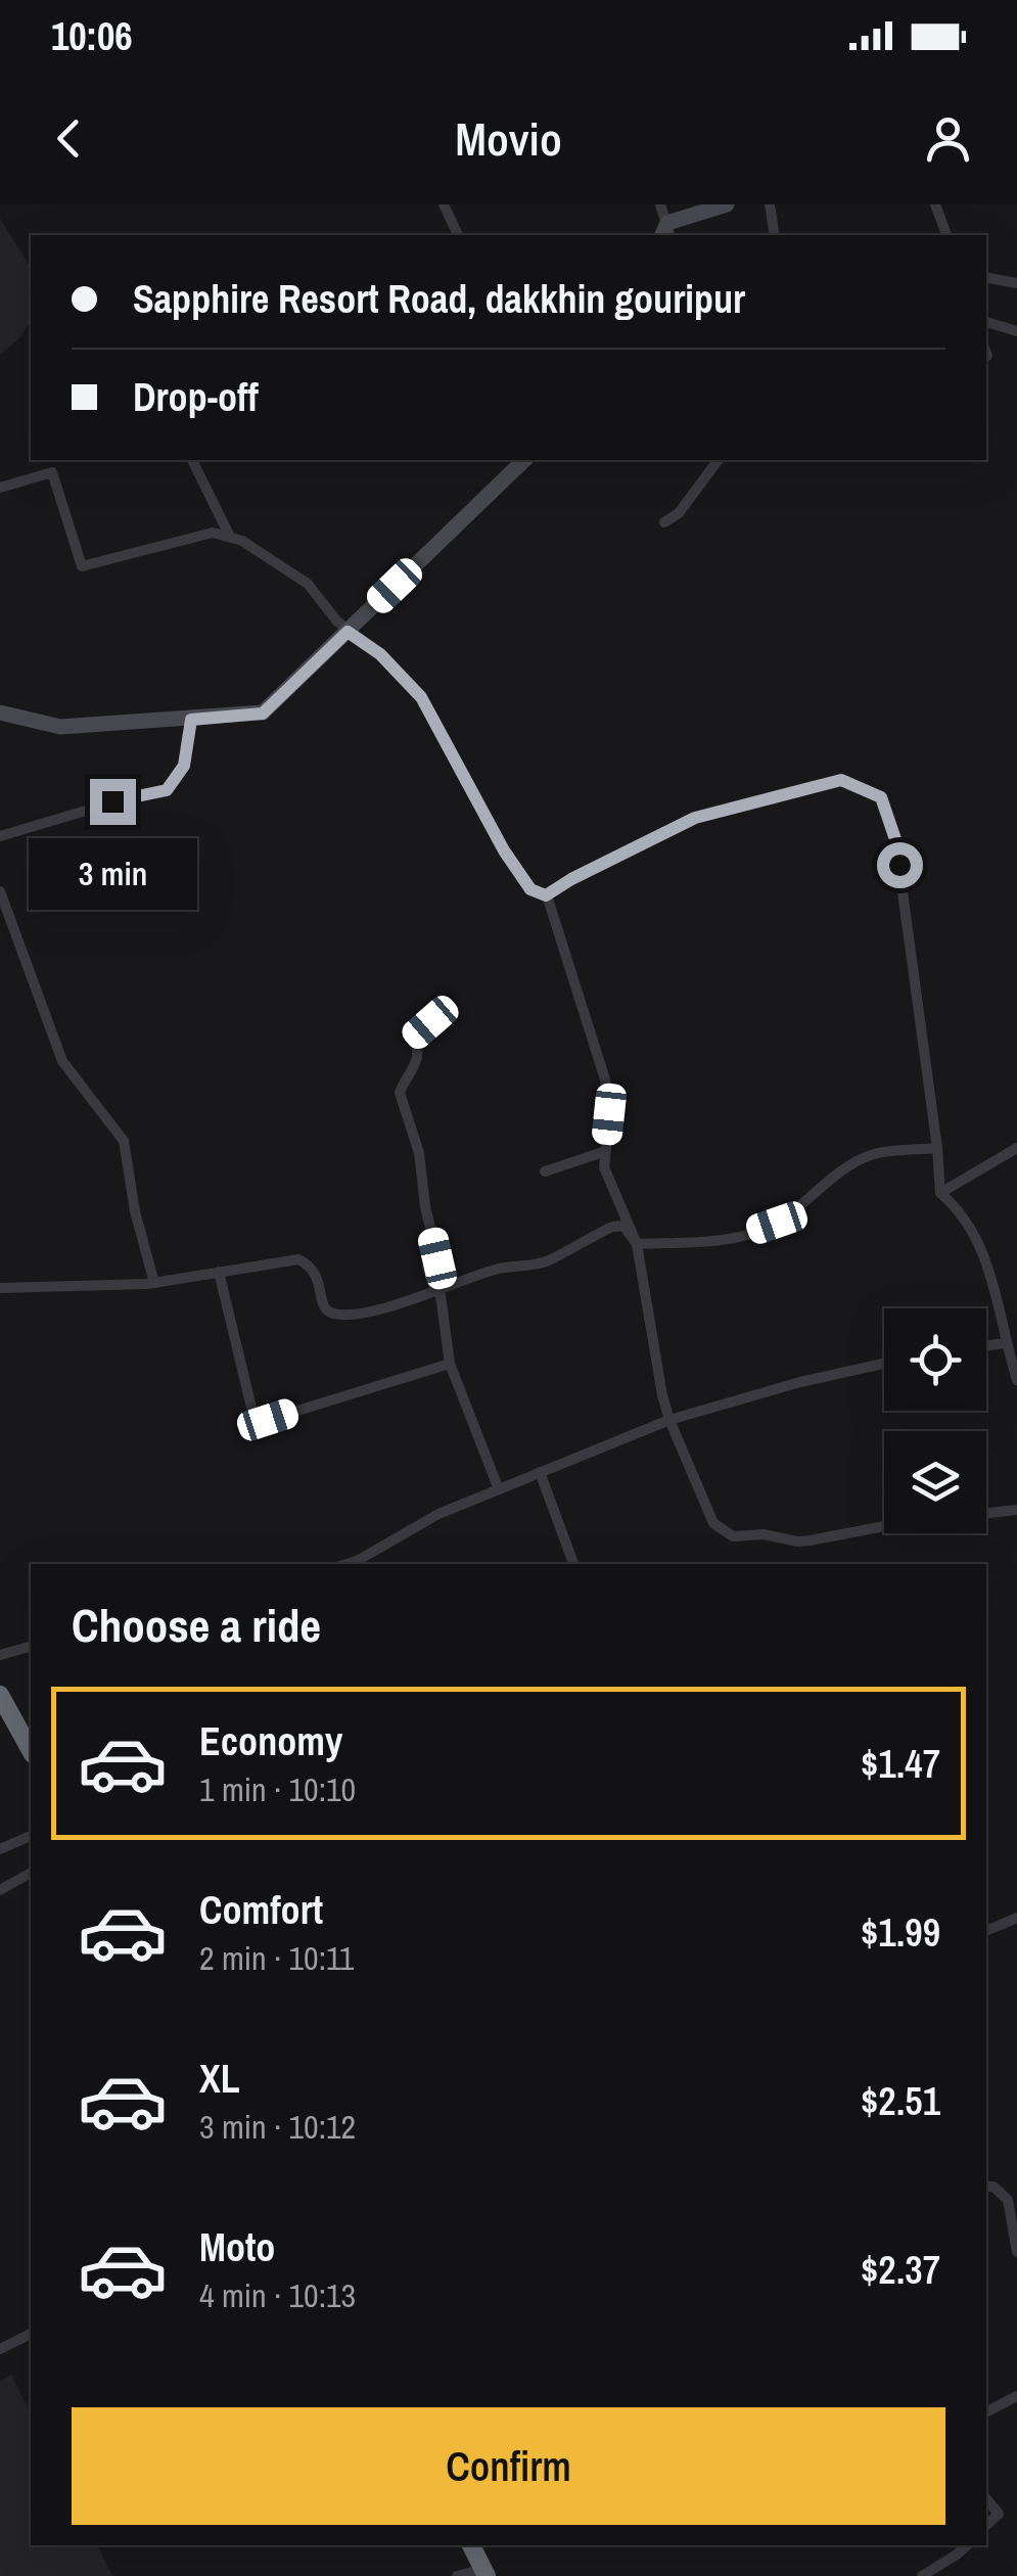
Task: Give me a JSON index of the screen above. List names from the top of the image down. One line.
{"page":{"status":"10:06","header":"Movio","banner":["Sapphire Resort Road, dakkhin gouripur","Drop-off"],"bubble":"3 min","heading":"Choose a ride","list":[{"name":"Economy","note":"1 min · 10:10","value":"$1.47"},{"name":"Comfort","note":"2 min · 10:11","value":"$1.99"},{"name":"XL","note":"3 min · 10:12","value":"$2.51"},{"name":"Moto","note":"4 min · 10:13","value":"$2.37"}],"buttons":"Confirm"}}
